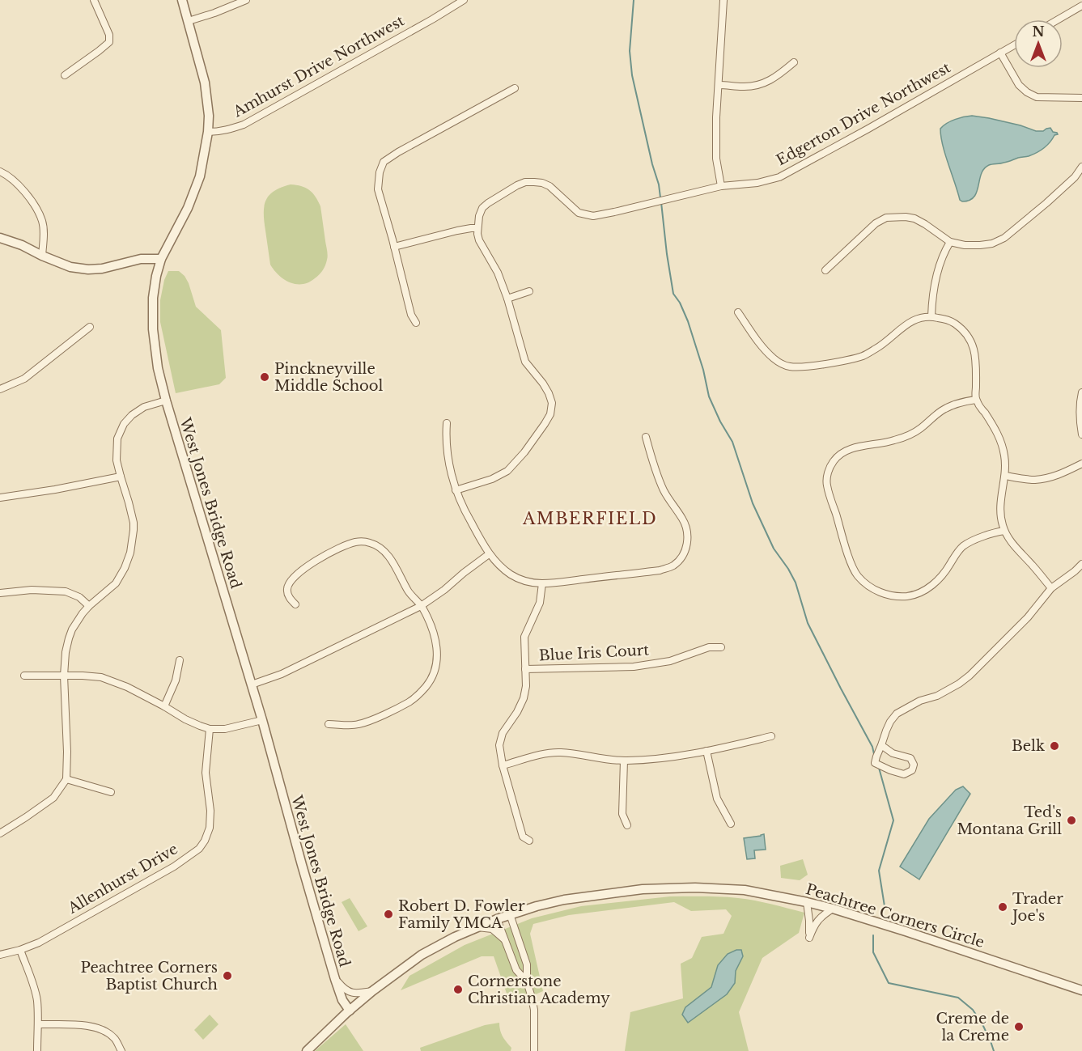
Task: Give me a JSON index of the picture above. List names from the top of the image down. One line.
{"streets":{"street":["Amhurst Drive Northwest","Edgerton Drive Northwest","West Jones Bridge Road","Blue Iris Court","Allenhurst Drive","Peachtree Corners Circle"]},"crossings":[["Amhurst Drive Northwest","West Jones Bridge Road"],["West Jones Bridge Road","Peachtree Corners Circle"]],"districts":["AMBERFIELD"],"places":["Pinckneyville Middle School","Belk","Ted's Montana Grill","Trader Joe's","Robert D. Fowler Family YMCA","Peachtree Corners Baptist Church","Cornerstone Christian Academy","Creme de la Creme"],"north":"top"}
